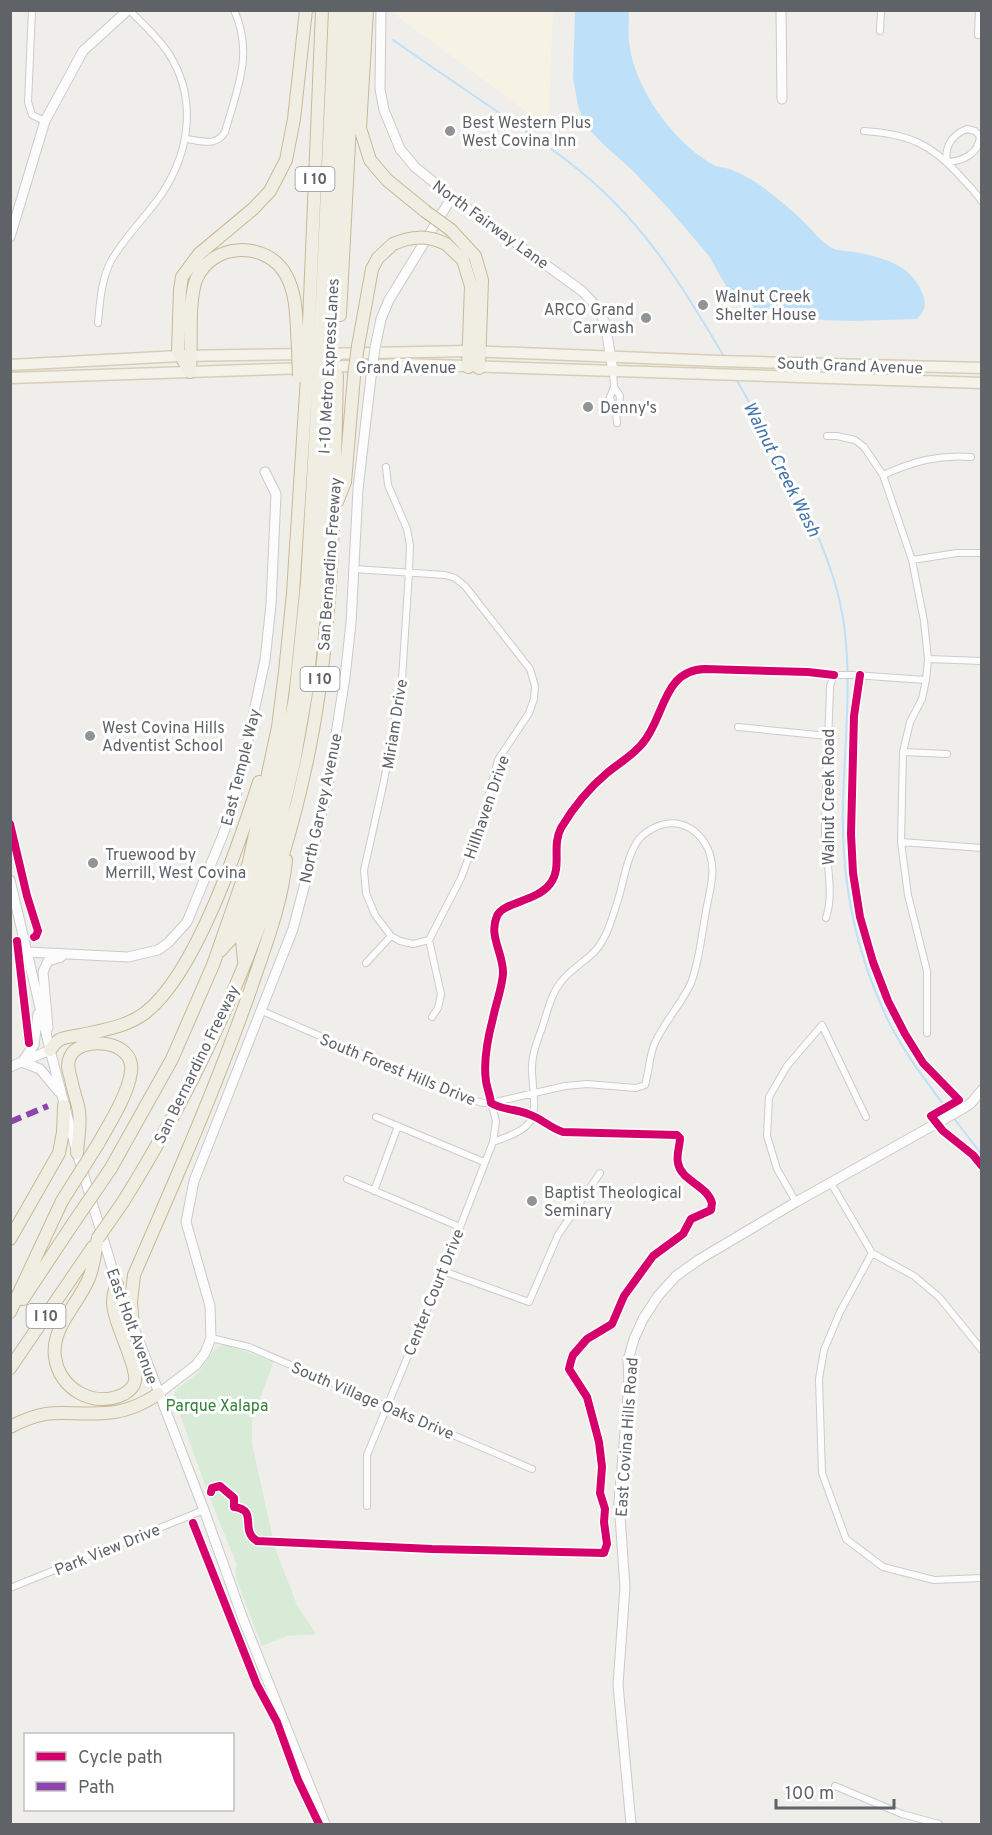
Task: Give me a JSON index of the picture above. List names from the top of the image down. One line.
{"streets":{"highway":["I 10","I-10 Metro ExpressLanes","San Bernardino Freeway"],"main road":["South Grand Avenue","Grand Avenue"],"street":["North Fairway Lane","Miriam Drive","East Temple Way","Walnut Creek Road","Hillhaven Drive","North Garvey Avenue","South Forest Hills Drive","Center Court Drive","East Holt Avenue","South Village Oaks Drive","East Covina Hills Road","Park View Drive"]},"crossings":[["North Fairway Lane","Grand Avenue"],["North Fairway Lane","North Garvey Avenue"],["South Grand Avenue","Grand Avenue"],["I-10 Metro ExpressLanes","San Bernardino Freeway"],["Miriam Drive","Hillhaven Drive"],["East Temple Way","East Holt Avenue"],["Hillhaven Drive","North Garvey Avenue"],["North Garvey Avenue","South Forest Hills Drive"],["North Garvey Avenue","South Village Oaks Drive"],["Center Court Drive","South Village Oaks Drive"],["East Holt Avenue","Park View Drive"]],"water":["Walnut Creek Wash"],"parks":["Parque Xalapa"],"places":["Best Western Plus West Covina Inn","Walnut Creek Shelter House","ARCO Grand Carwash","Denny's","West Covina Hills Adventist School","Truewood by Merrill, West Covina","Baptist Theological Seminary"],"legend":["Cycle path","Path"],"scale_bar":"100 m"}
